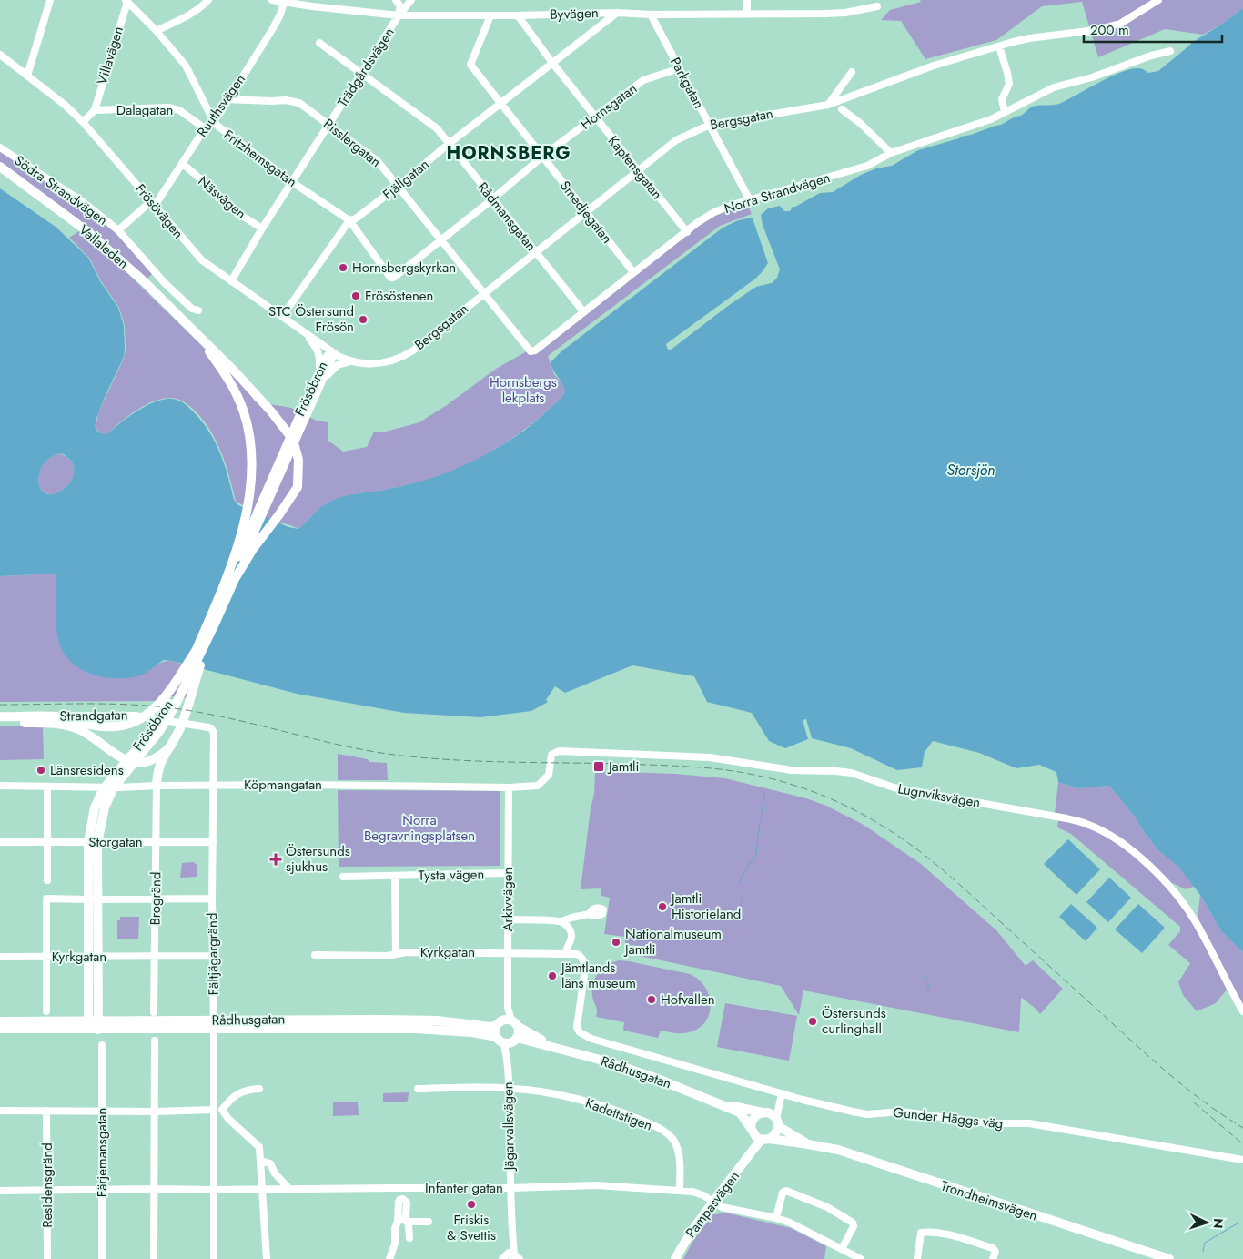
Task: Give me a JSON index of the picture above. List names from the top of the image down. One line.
{"streets":{"main road":["Vallaleden","Frösöbron","Strandgatan","Rådhusgatan","Trondheimsvägen","Pampasvägen"],"street":["Byvägen","Villavägen","Trädgårdsvägen","Parkgatan","Ruuthsvägen","Hornsgatan","Dalagatan","Bergsgatan","Risslergatan","Fritzhemsgatan","Kaptensgatan","Fjällgatan","Södra Strandvägen","Norra Strandvägen","Näsvägen","Frösövägen","Smedjegatan","Rådmansgatan","Köpmangatan","Lugnviksvägen","Storgatan","Tysta vägen","Brogränd","Arkivvägen","Kyrkgatan","Fältjägargränd","Kadettstigen","Gunder Häggs väg","Jägarvallsvägen","Färjemansgatan","Residensgränd","Infanterigatan"]},"crossings":[["Byvägen","Trädgårdsvägen"],["Byvägen","Parkgatan"],["Byvägen","Ruuthsvägen"],["Byvägen","Kaptensgatan"],["Byvägen","Fjällgatan"],["Byvägen","Smedjegatan"],["Villavägen","Dalagatan"],["Villavägen","Fritzhemsgatan"],["Trädgårdsvägen","Risslergatan"],["Trädgårdsvägen","Fritzhemsgatan"],["Trädgårdsvägen","Näsvägen"],["Trädgårdsvägen","Frösövägen"],["Trädgårdsvägen","Rådmansgatan"],["Parkgatan","Hornsgatan"],["Parkgatan","Bergsgatan"],["Parkgatan","Norra Strandvägen"],["Ruuthsvägen","Dalagatan"],["Ruuthsvägen","Risslergatan"],["Ruuthsvägen","Fritzhemsgatan"],["Ruuthsvägen","Södra Strandvägen"],["Ruuthsvägen","Näsvägen"],["Ruuthsvägen","Frösövägen"],["Hornsgatan","Risslergatan"],["Hornsgatan","Fritzhemsgatan"],["Hornsgatan","Kaptensgatan"],["Hornsgatan","Smedjegatan"],["Hornsgatan","Rådmansgatan"],["Bergsgatan","Risslergatan"],["Bergsgatan","Kaptensgatan"],["Bergsgatan","Frösövägen"],["Bergsgatan","Smedjegatan"],["Bergsgatan","Rådmansgatan"],["Bergsgatan","Frösöbron"],["Risslergatan","Fjällgatan"],["Risslergatan","Norra Strandvägen"],["Fritzhemsgatan","Fjällgatan"],["Kaptensgatan","Fjällgatan"],["Kaptensgatan","Norra Strandvägen"],["Fjällgatan","Frösövägen"],["Fjällgatan","Smedjegatan"],["Fjällgatan","Rådmansgatan"],["Norra Strandvägen","Smedjegatan"],["Norra Strandvägen","Rådmansgatan"],["Frösövägen","Frösöbron"],["Vallaleden","Frösöbron"],["Frösöbron","Köpmangatan"],["Frösöbron","Storgatan"],["Frösöbron","Brogränd"],["Strandgatan","Fältjägargränd"],["Köpmangatan","Lugnviksvägen"],["Köpmangatan","Brogränd"],["Köpmangatan","Arkivvägen"],["Köpmangatan","Fältjägargränd"],["Storgatan","Brogränd"],["Storgatan","Fältjägargränd"],["Tysta vägen","Arkivvägen"],["Brogränd","Kyrkgatan"],["Arkivvägen","Kyrkgatan"],["Arkivvägen","Rådhusgatan"],["Kyrkgatan","Fältjägargränd"],["Kyrkgatan","Gunder Häggs väg"],["Fältjägargränd","Rådhusgatan"],["Fältjägargränd","Infanterigatan"],["Rådhusgatan","Jägarvallsvägen"],["Rådhusgatan","Trondheimsvägen"],["Rådhusgatan","Pampasvägen"],["Kadettstigen","Jägarvallsvägen"],["Kadettstigen","Infanterigatan"],["Jägarvallsvägen","Infanterigatan"],["Färjemansgatan","Infanterigatan"],["Residensgränd","Infanterigatan"],["Infanterigatan","Pampasvägen"],["Trondheimsvägen","Pampasvägen"]],"districts":["HORNSBERG"],"water":["Storsjön"],"parks":["Hornsbergs lekplats","Norra Begravningsplatsen"],"places":{"other":["Hornsbergskyrkan","Frösöstenen","STC Östersund Frösön","Länsresidens","Jamtli Historieland","Nationalmuseum Jamtli","Jämtlands läns museum","Hofvallen","Östersunds curlinghall","Friskis & Svettis"],"transit":["Jamtli"],"health":["Östersunds sjukhus"]},"scale_bar":"200 m","north":"right"}
